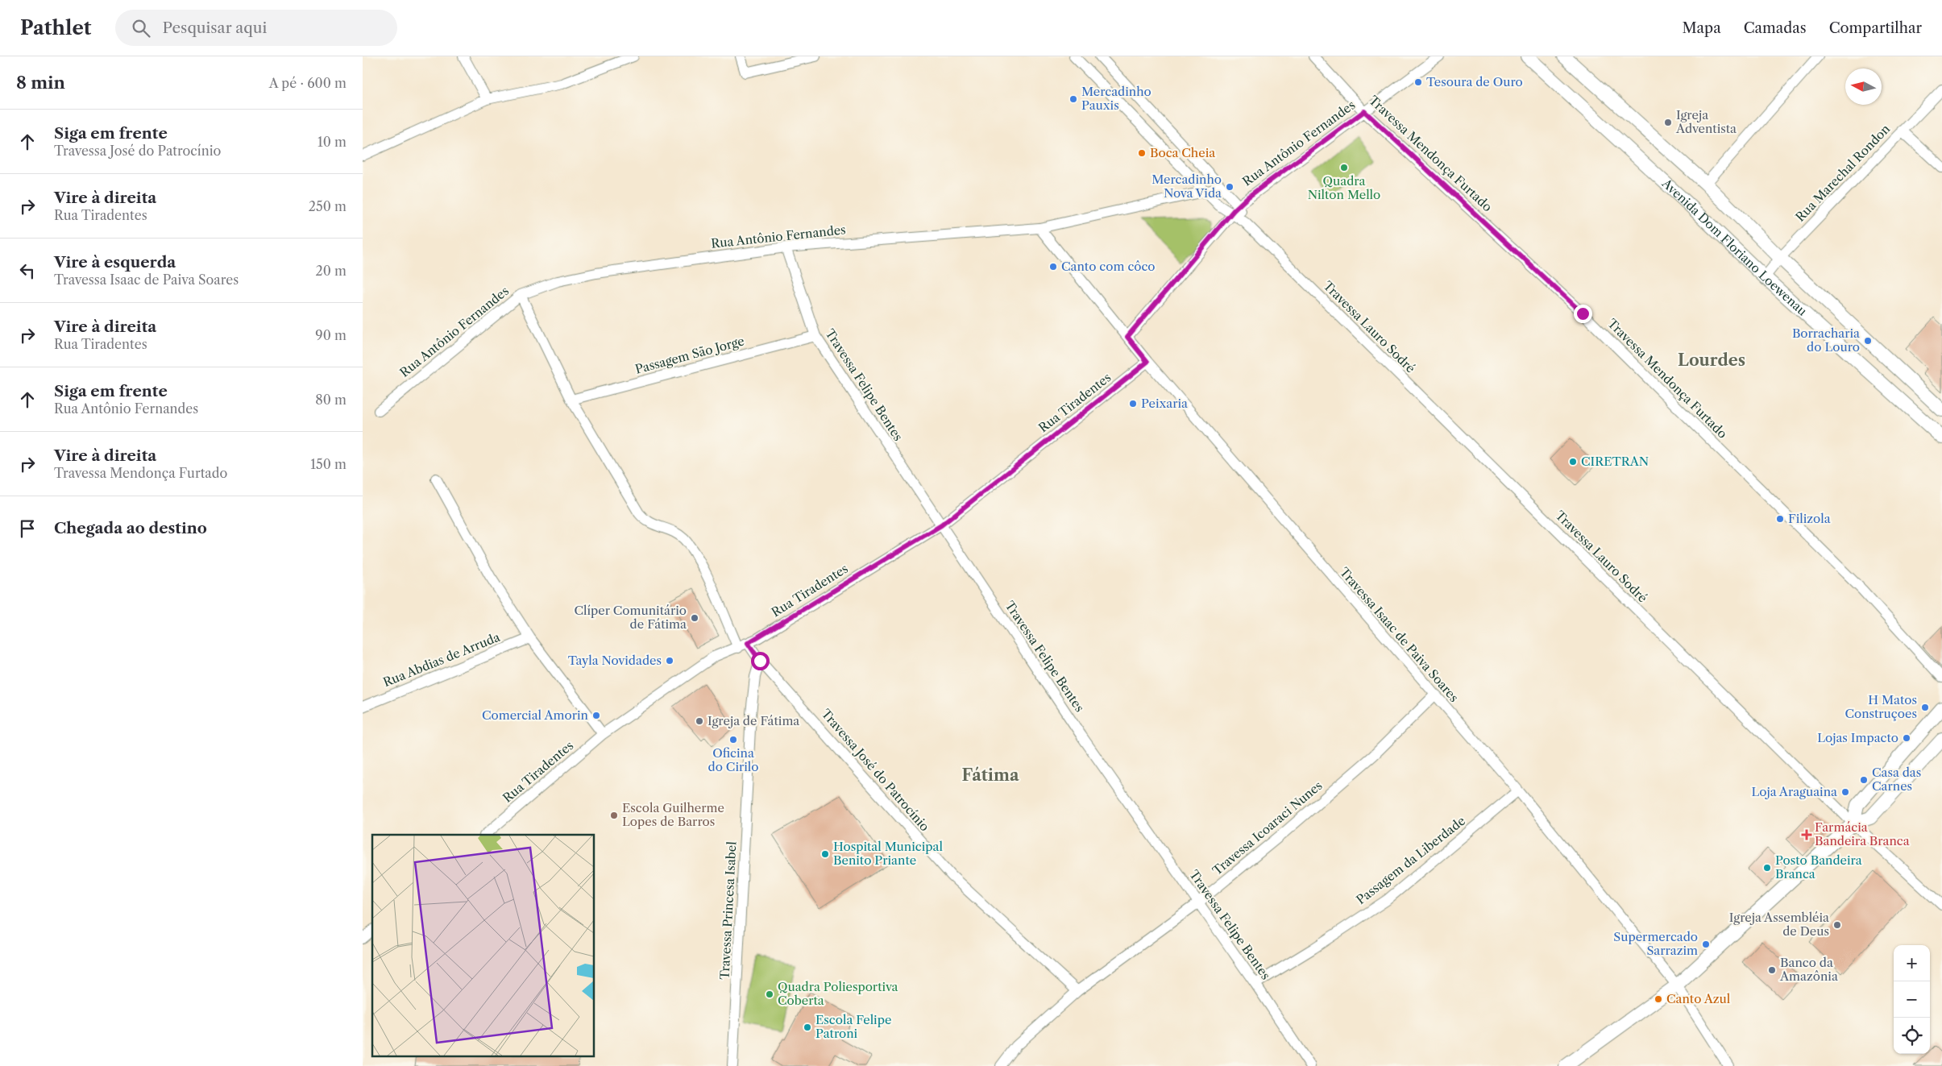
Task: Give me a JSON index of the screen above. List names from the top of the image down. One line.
{"streets":{"street":["Rua Antônio Fernandes","Travessa Mendonça Furtado","Rua Marechal Rondon","Avenida Dom Floriano Loewenau","Travessa Lauro Sodré","Passagem São Jorge","Travessa Felipe Bentes","Rua Tiradentes","Travessa Isaac de Paiva Soares","Rua Abdias de Arruda","Travessa José do Patrocínio","Travessa Icoaraci Nunes","Passagem da Liberdade","Travessa Princesa Isabel"]},"crossings":[["Rua Antônio Fernandes","Travessa Mendonça Furtado"],["Rua Antônio Fernandes","Travessa Lauro Sodré"],["Rua Antônio Fernandes","Travessa Felipe Bentes"],["Rua Antônio Fernandes","Travessa Isaac de Paiva Soares"],["Rua Marechal Rondon","Avenida Dom Floriano Loewenau"],["Passagem São Jorge","Travessa Felipe Bentes"],["Travessa Felipe Bentes","Rua Tiradentes"],["Travessa Felipe Bentes","Travessa Icoaraci Nunes"],["Travessa Felipe Bentes","Passagem da Liberdade"],["Rua Tiradentes","Travessa Isaac de Paiva Soares"],["Rua Tiradentes","Travessa José do Patrocínio"],["Travessa Isaac de Paiva Soares","Travessa Icoaraci Nunes"],["Travessa Isaac de Paiva Soares","Passagem da Liberdade"],["Travessa José do Patrocínio","Travessa Icoaraci Nunes"],["Travessa José do Patrocínio","Travessa Princesa Isabel"]],"districts":["Lourdes","Fátima"],"places":{"other":["Tesoura de Ouro","Mercadinho Pauxis","Igreja Adventista","Boca Cheia","Quadra Nilton Mello","Mercadinho Nova Vida","Canto com côco","Borracharia do Louro","Peixaria","CIRETRAN","Filizola","Clíper Comunitário de Fátima","Tayla Novidades","H Matos Construçoes","Comercial Amorin","Igreja de Fátima","Lojas Impacto","Oficina do Cirilo","Casa das Carnes","Loja Araguaina","Escola Guilherme Lopes de Barros","Hospital Municipal Benito Priante","Posto Bandeira Branca","Igreja Assembléia de Deus","Supermercado Sarrazim","Banco da Amazônia","Quadra Poliesportiva Coberta","Canto Azul","Escola Felipe Patroni"],"health":["Farmácia Bandeira Branca"]},"north":"left","page":{"header":"Pathlet","search":"Pesquisar aqui","nav":["Mapa","Camadas","Compartilhar"],"heading":["8 min","A pé · 600 m"],"list":[["Siga em frente","Travessa José do Patrocínio","10 m"],["Vire à direita","Rua Tiradentes","250 m"],["Vire à esquerda","Travessa Isaac de Paiva Soares","20 m"],["Vire à direita","Rua Tiradentes","90 m"],["Siga em frente","Rua Antônio Fernandes","80 m"],["Vire à direita","Travessa Mendonça Furtado","150 m"],"Chegada ao destino"],"map_buttons":["+","−"]}}
